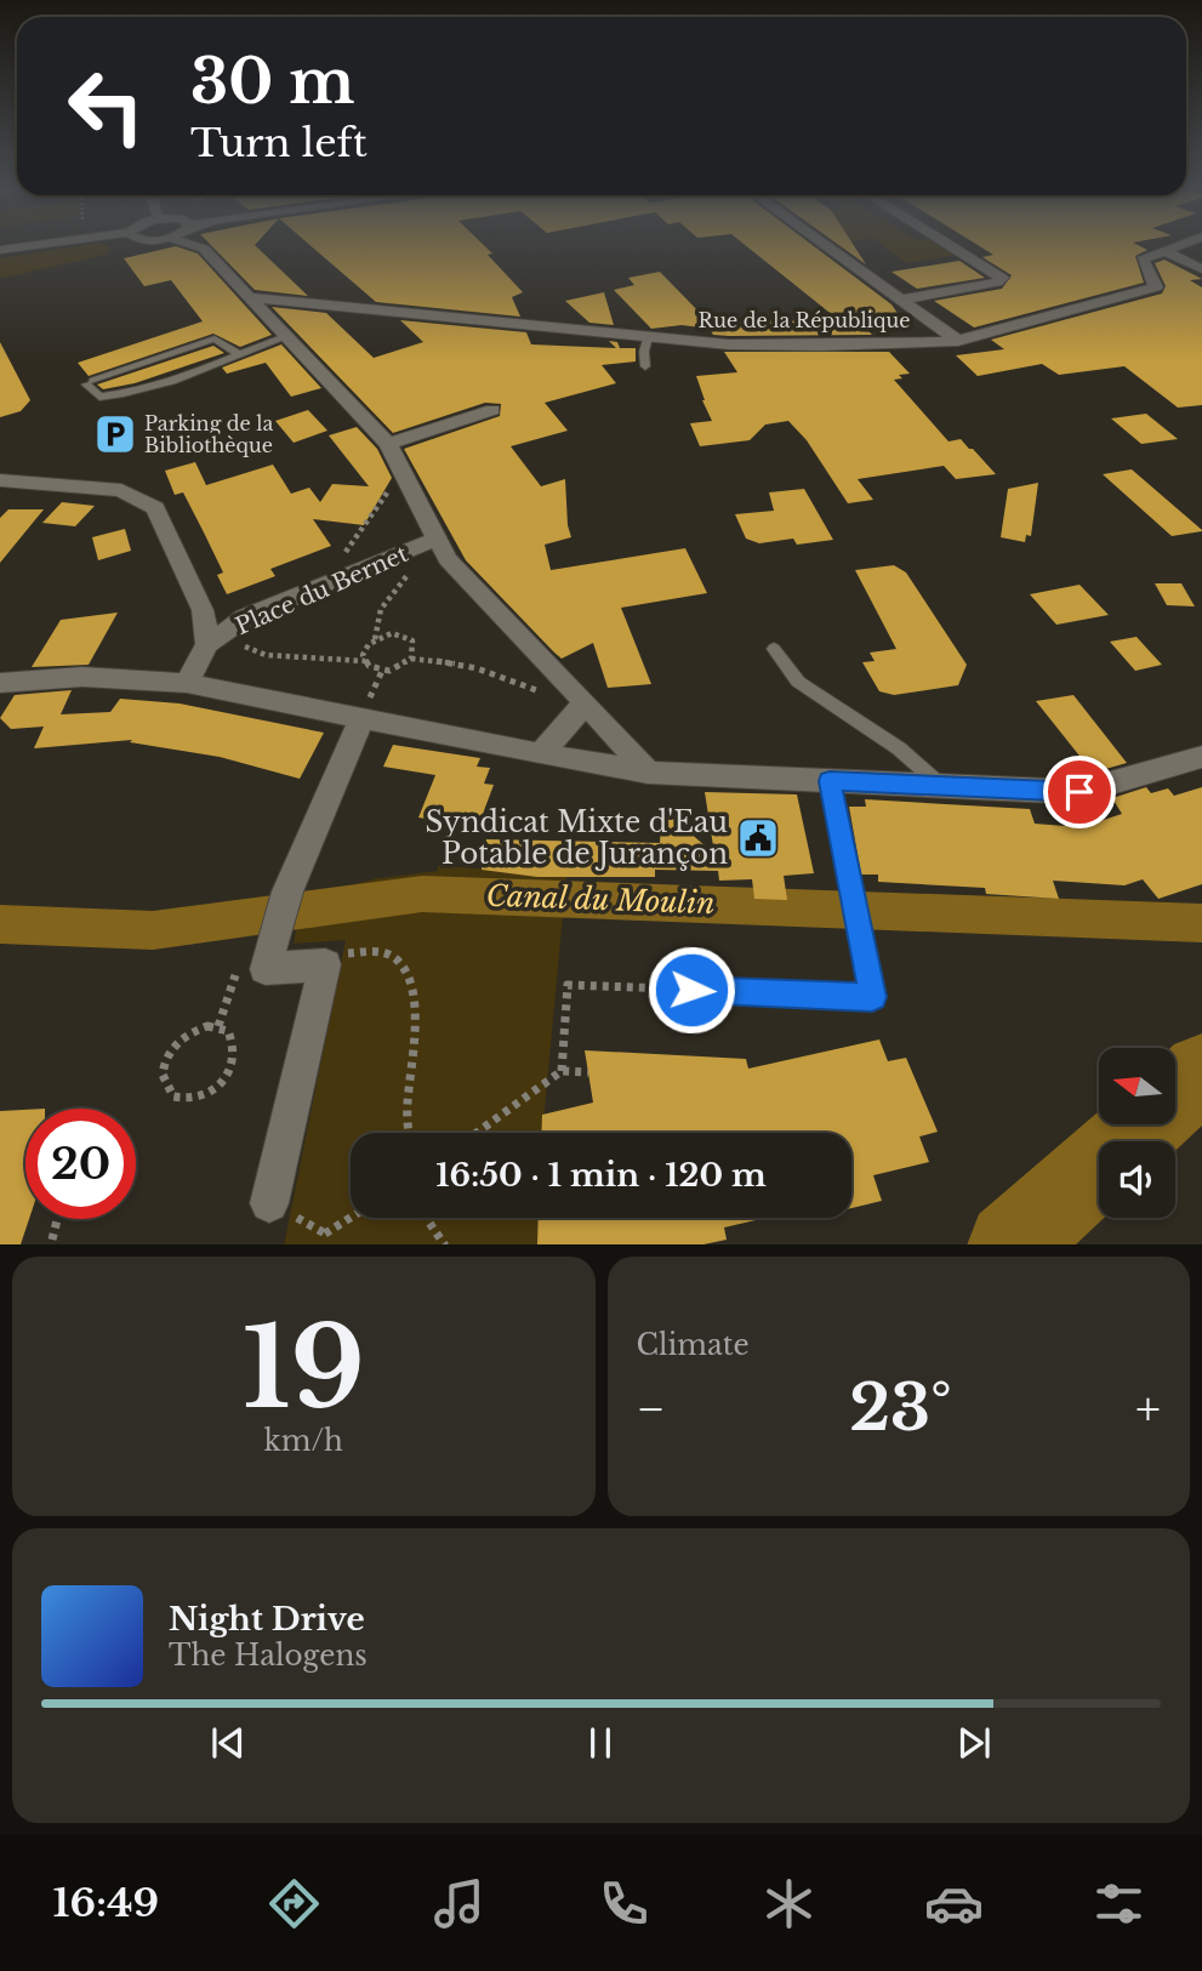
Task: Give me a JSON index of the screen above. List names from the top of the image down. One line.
{"streets":{"street":["Rue de la République","Place du Bernet"]},"water":["Canal du Moulin"],"places":{"parking":["Parking de la Bibliothèque"],"public building":["Syndicat Mixte d'Eau Potable de Jurançon"]},"north":"left","page":{"turn":["30 m","Turn left"],"limit":"20","trip":"16:50 · 1 min · 120 m","tile":[["19","km/h"],"Climate"],"heat":["−","23°","+"],"song":["Night Drive","The Halogens"],"tabs":"16:49"}}
